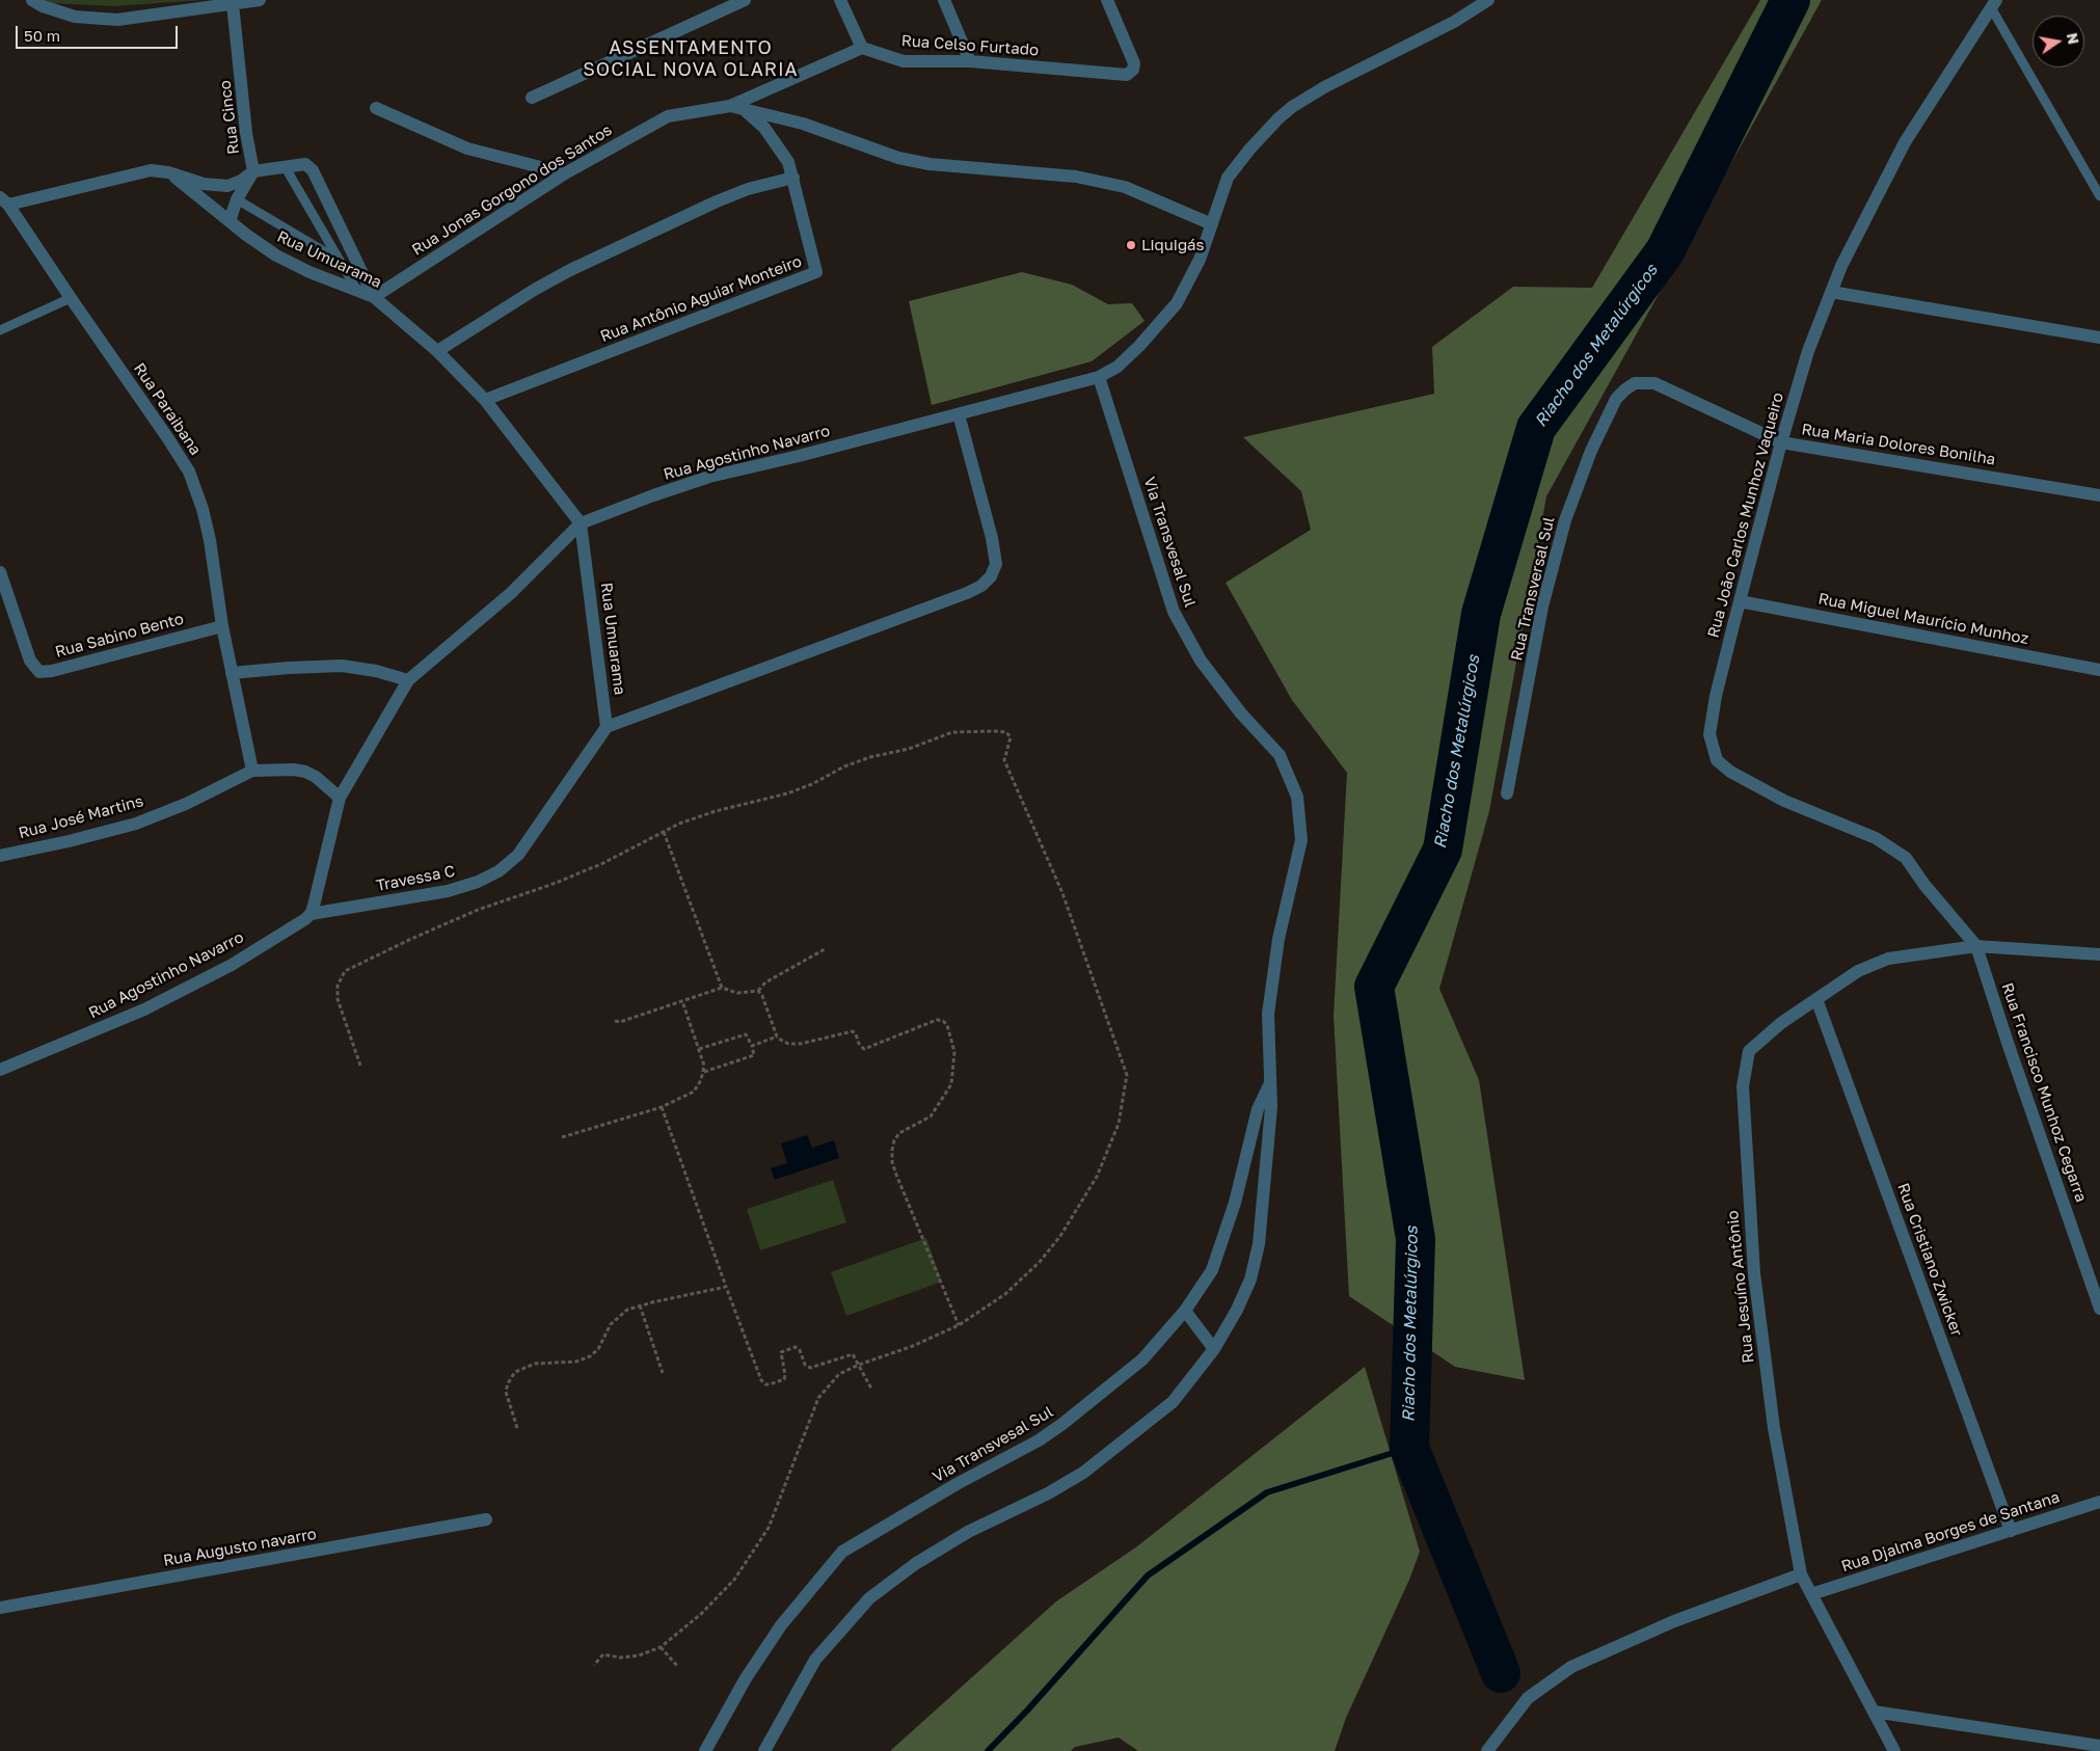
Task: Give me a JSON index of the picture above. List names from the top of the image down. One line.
{"streets":{"street":["Rua Celso Furtado","Rua Cinco","Rua Jonas Gorgono dos Santos","Rua Umuarama","Rua Antônio Aguiar Monteiro","Rua Paraibana","Rua Maria Dolores Bonilha","Rua Agostinho Navarro","Rua João Carlos Munhoz Vaqueiro","Via Transvesal Sul","Rua Transversal Sul","Rua Miguel Maurício Munhoz","Rua Sabino Bento","Rua José Martins","Travessa C","Rua Francisco Munhoz Cegarra","Rua Cristiano Zwicker","Rua Jesuíno Antônio","Rua Djalma Borges de Santana","Rua Augusto navarro"]},"crossings":[["Rua Cinco","Rua Umuarama"],["Rua Jonas Gorgono dos Santos","Rua Umuarama"],["Rua Jonas Gorgono dos Santos","Rua Antônio Aguiar Monteiro"],["Rua Jonas Gorgono dos Santos","Rua Agostinho Navarro"],["Rua Umuarama","Rua Antônio Aguiar Monteiro"],["Rua Umuarama","Rua Agostinho Navarro"],["Rua Umuarama","Travessa C"],["Rua Paraibana","Rua Sabino Bento"],["Rua Paraibana","Rua José Martins"],["Rua Maria Dolores Bonilha","Rua João Carlos Munhoz Vaqueiro"],["Rua Maria Dolores Bonilha","Rua Transversal Sul"],["Rua Agostinho Navarro","Via Transvesal Sul"],["Rua Agostinho Navarro","Rua José Martins"],["Rua Agostinho Navarro","Travessa C"],["Rua João Carlos Munhoz Vaqueiro","Rua Miguel Maurício Munhoz"],["Rua João Carlos Munhoz Vaqueiro","Rua Francisco Munhoz Cegarra"],["Rua João Carlos Munhoz Vaqueiro","Rua Jesuíno Antônio"],["Rua Francisco Munhoz Cegarra","Rua Jesuíno Antônio"],["Rua Cristiano Zwicker","Rua Jesuíno Antônio"],["Rua Cristiano Zwicker","Rua Djalma Borges de Santana"],["Rua Jesuíno Antônio","Rua Djalma Borges de Santana"]],"districts":["ASSENTAMENTO SOCIAL NOVA OLARIA"],"water":["Riacho dos Metalúrgicos"],"places":["Liquigás"],"scale_bar":"50 m","north":"right"}
